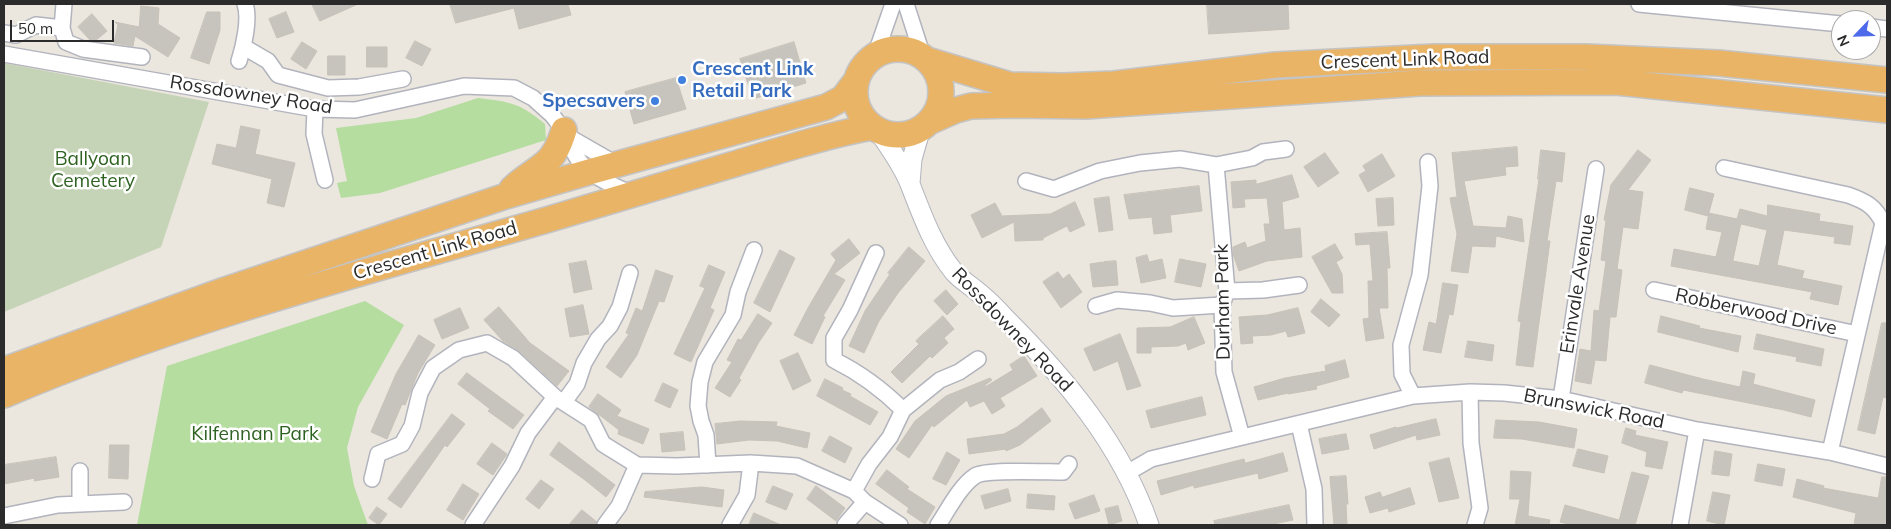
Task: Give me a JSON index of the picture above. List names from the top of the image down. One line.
{"streets":{"highway":["Crescent Link Road"],"street":["Rossdowney Road","Erinvale Avenue","Durham Park","Robberwood Drive","Brunswick Road"]},"crossings":[["Crescent Link Road","Rossdowney Road"],["Rossdowney Road","Brunswick Road"],["Erinvale Avenue","Brunswick Road"],["Durham Park","Brunswick Road"]],"parks":["Ballyoan Cemetery","Kilfennan Park"],"places":["Crescent Link Retail Park","Specsavers"],"scale_bar":"50 m","north":"bottom left"}
